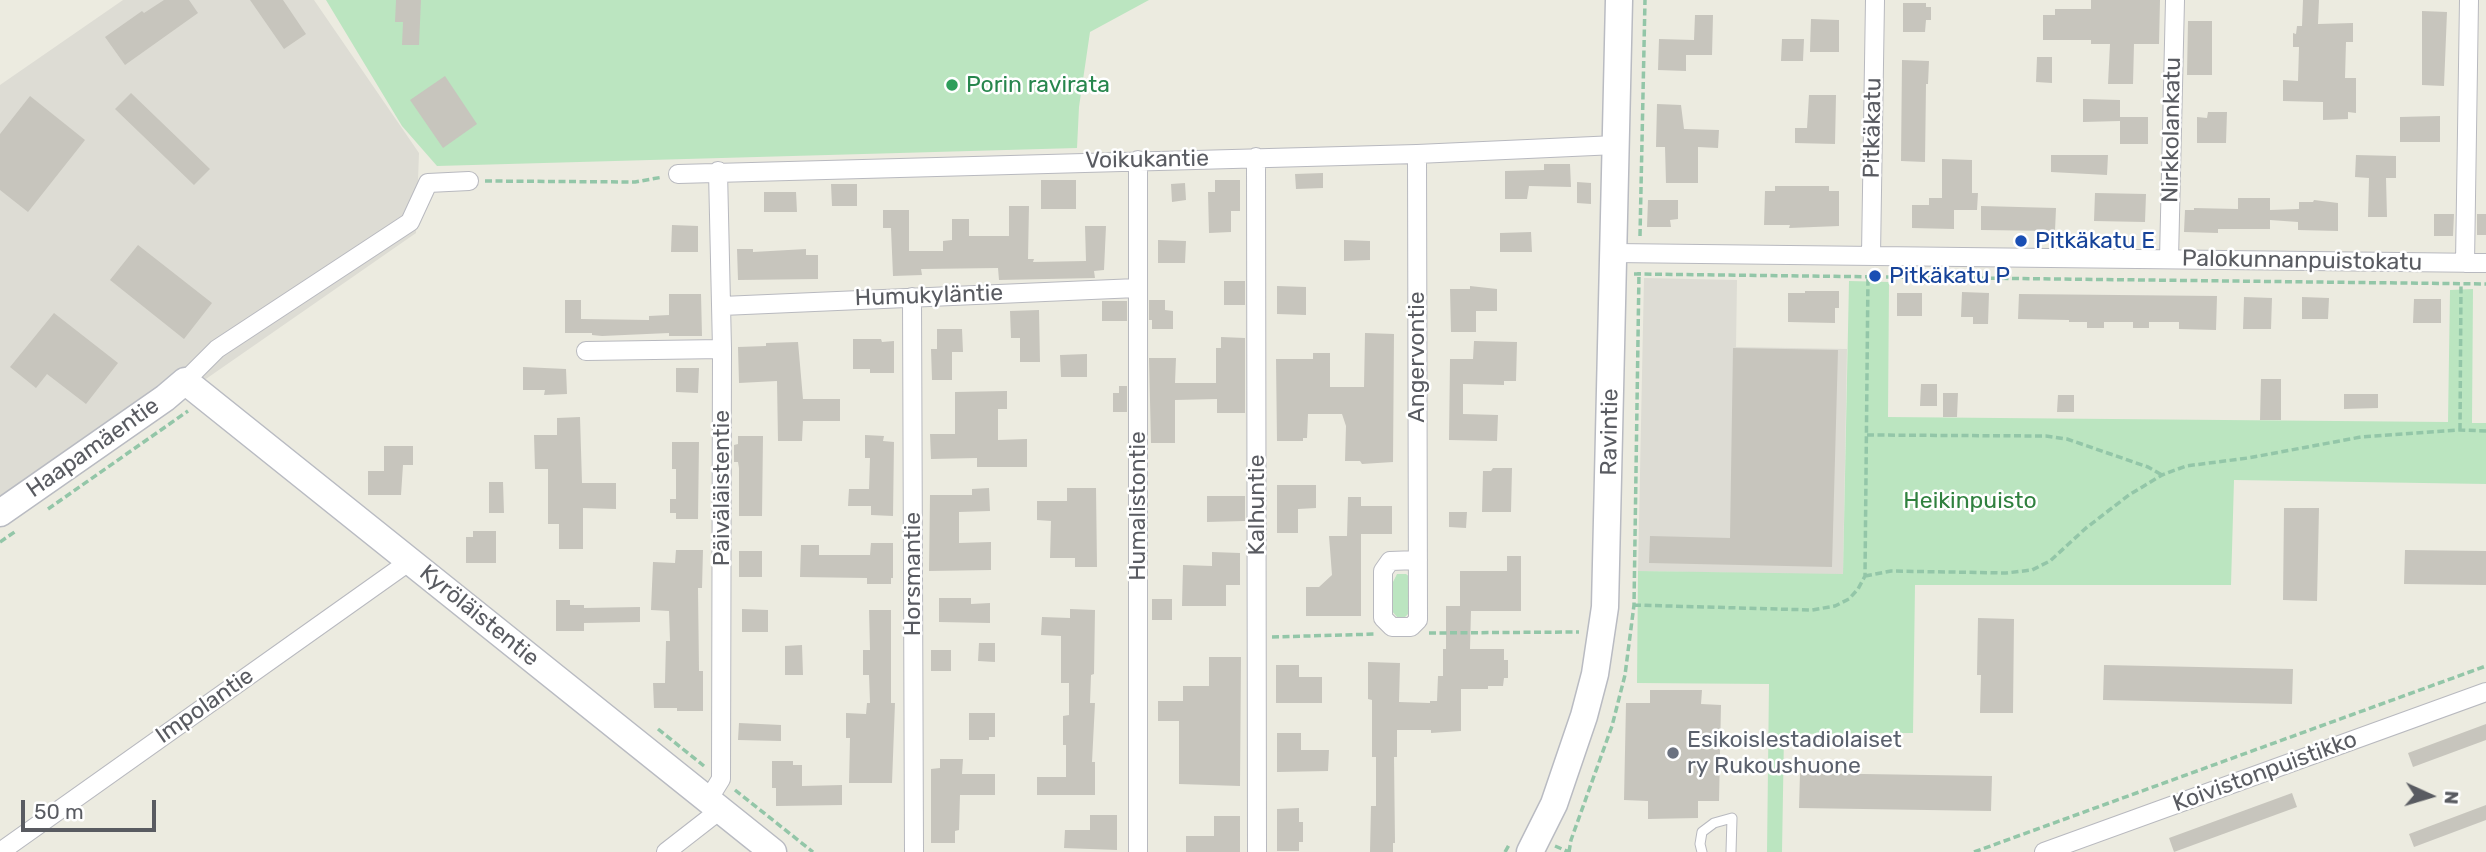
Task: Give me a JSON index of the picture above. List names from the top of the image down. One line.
{"streets":{"street":["Pitkäkatu","Nirkkolankatu","Voikukantie","Palokunnanpuistokatu","Humukyläntie","Angervontie","Ravintie","Haapamäentie","Päiväläistentie","Kalhuntie","Humalistontie","Horsmantie","Kyröläistentie","Impolantie","Koivistonpuistikko"]},"crossings":[["Pitkäkatu","Palokunnanpuistokatu"],["Nirkkolankatu","Palokunnanpuistokatu"],["Voikukantie","Angervontie"],["Voikukantie","Ravintie"],["Voikukantie","Päiväläistentie"],["Voikukantie","Kalhuntie"],["Voikukantie","Humalistontie"],["Palokunnanpuistokatu","Ravintie"],["Humukyläntie","Päiväläistentie"],["Humukyläntie","Humalistontie"],["Humukyläntie","Horsmantie"],["Haapamäentie","Kyröläistentie"],["Päiväläistentie","Kyröläistentie"],["Kyröläistentie","Impolantie"]],"parks":["Heikinpuisto"],"places":["Porin ravirata","Pitkäkatu E","Pitkäkatu P","Esikoislestadiolaiset ry Rukoushuone"],"scale_bar":"50 m","north":"right"}
